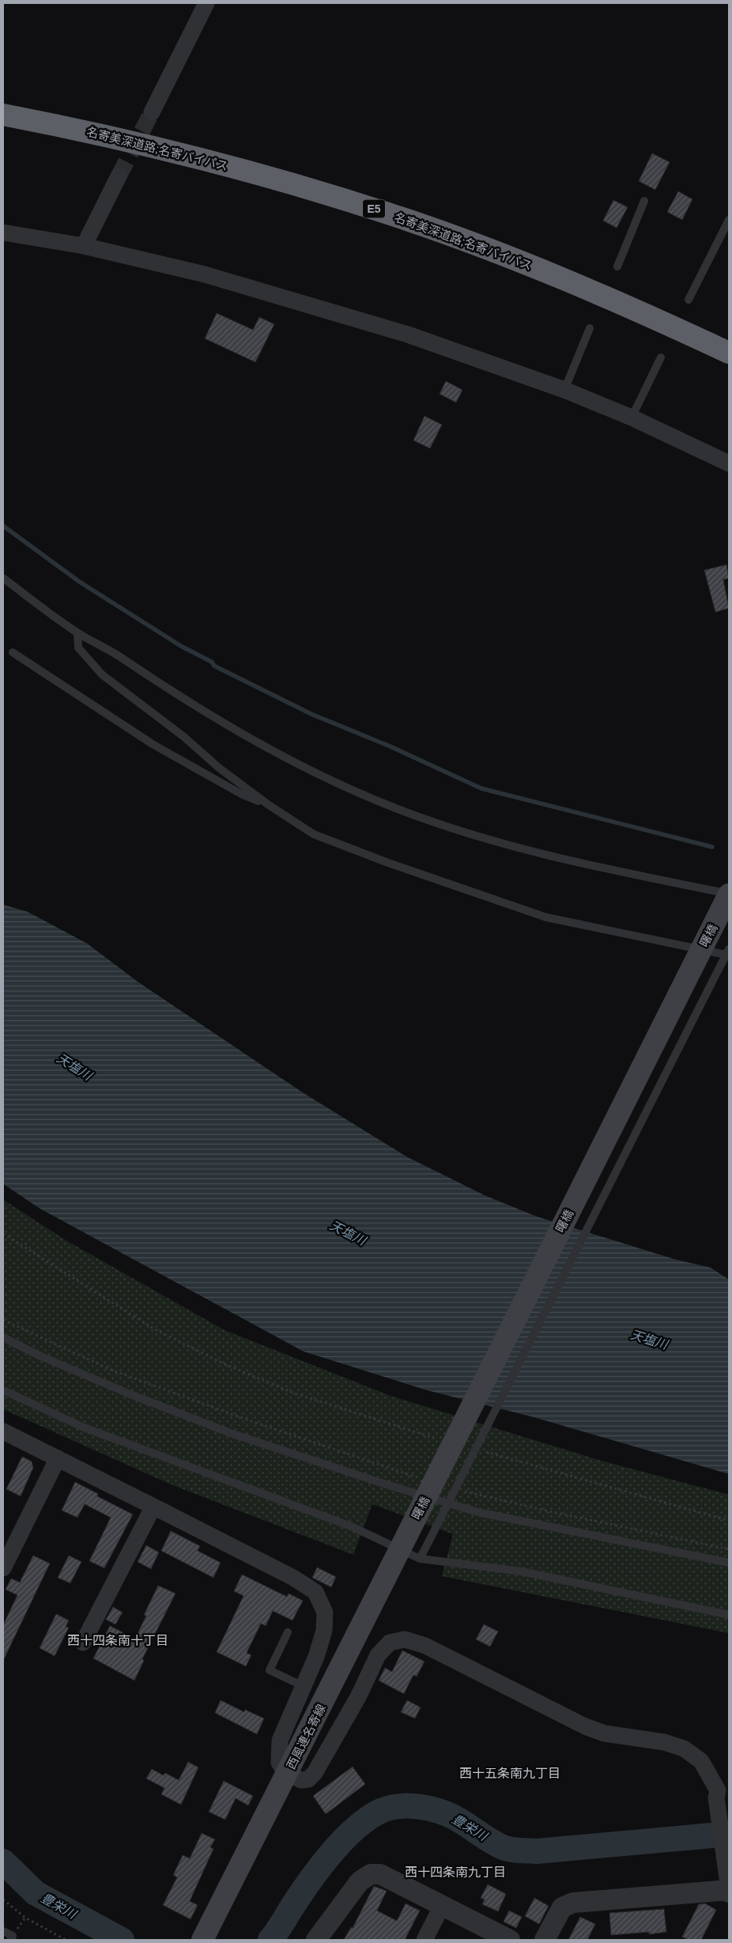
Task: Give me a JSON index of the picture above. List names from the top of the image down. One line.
{"streets":{"highway":["名寄美深道路;名寄バイパス","E5"],"main road":["曙橋","西風連名寄線"]},"crossings":[["曙橋","西風連名寄線"]],"districts":["西十四条南十丁目","西十五条南九丁目","西十四条南九丁目"],"water":["天塩川","豊栄川"]}
